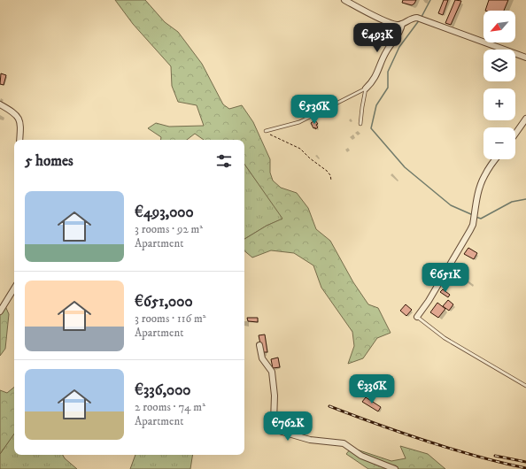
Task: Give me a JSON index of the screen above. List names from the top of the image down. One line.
{"north":"bottom left","page":{"map_buttons":["+","−"],"price":["€493K","€536K","€651K","€336K","€762K"],"heading":"5 homes","list":[{"name":"€493,000","note":"3 rooms · 92 m² · Apartment"},{"name":"€651,000","note":"3 rooms · 116 m² · Apartment"},{"name":"€336,000","note":"2 rooms · 74 m² · Apartment"}]}}
